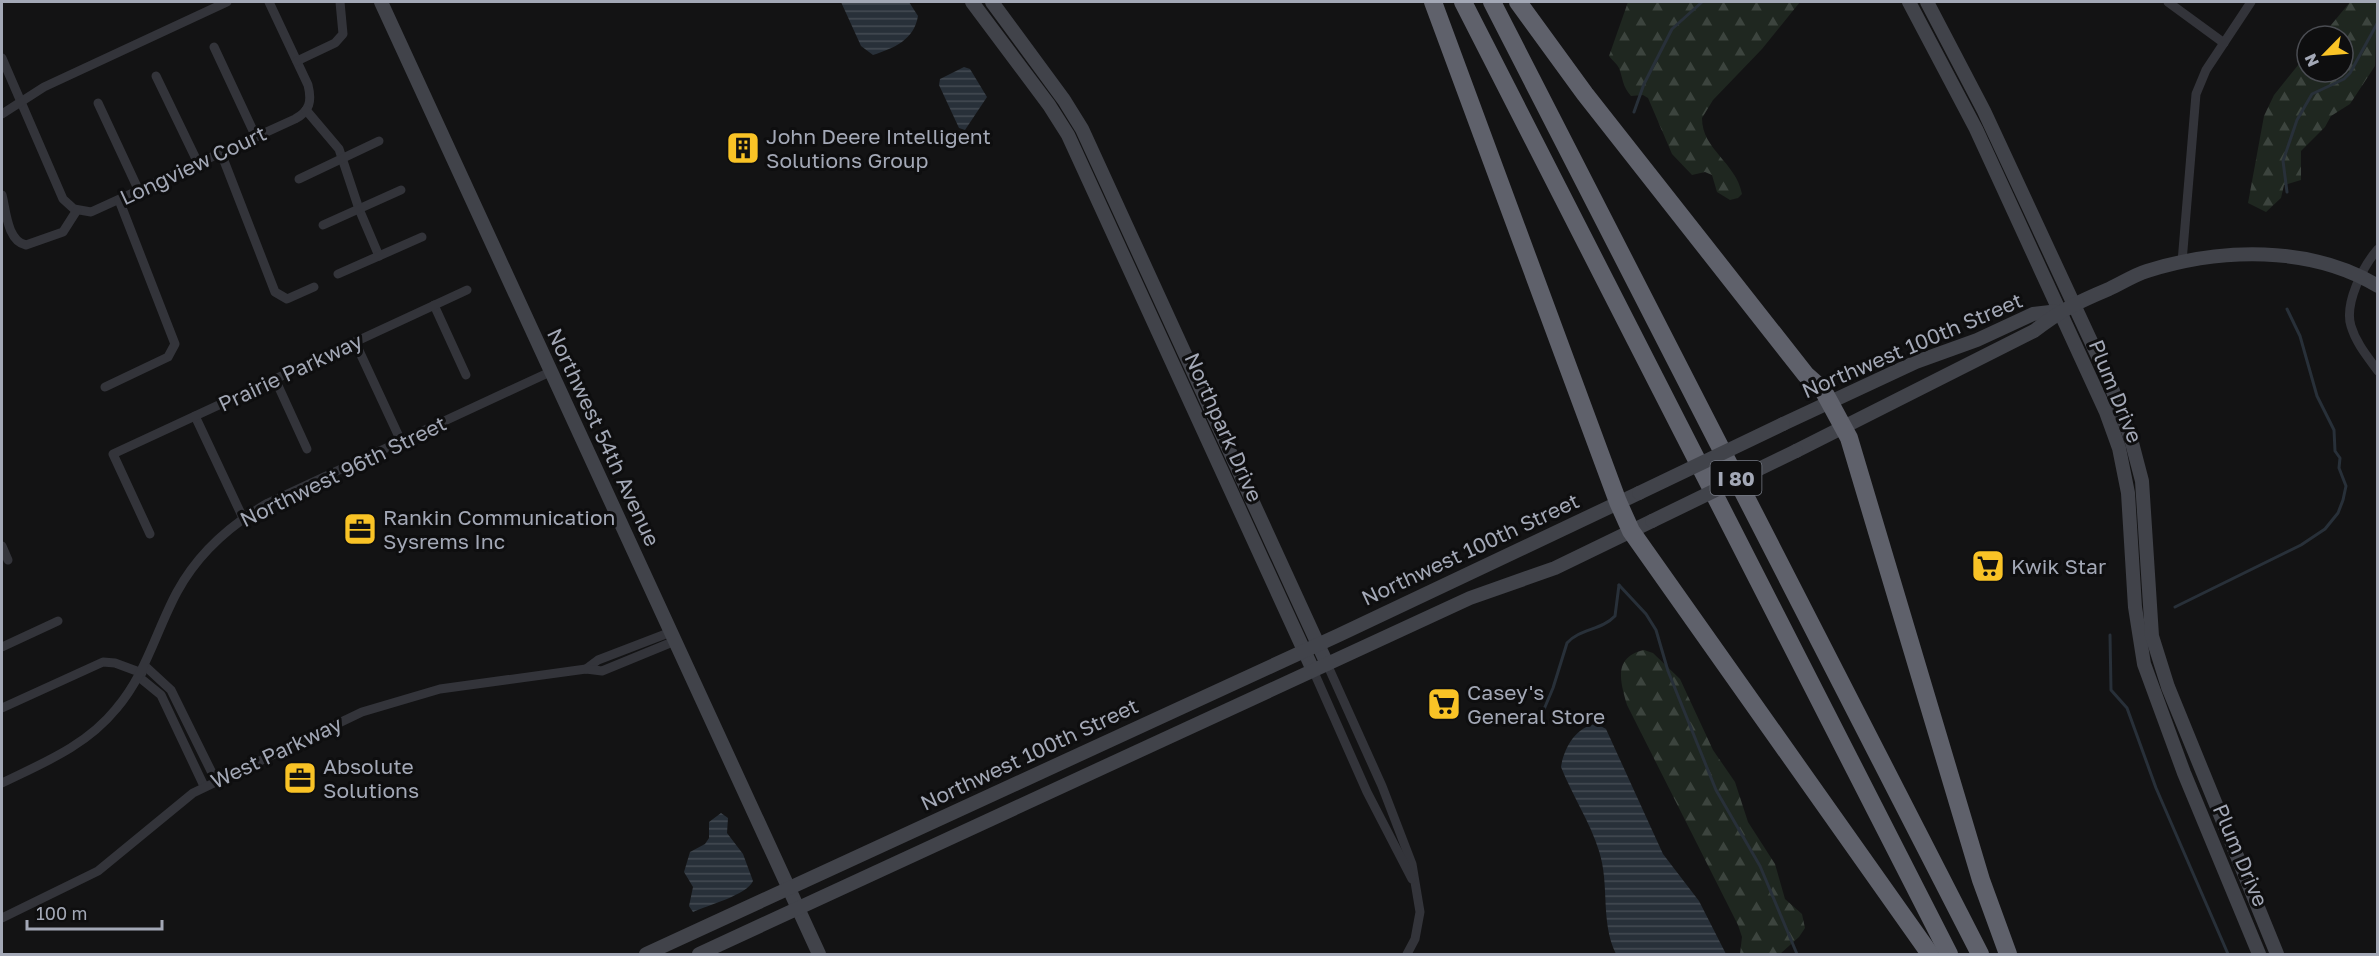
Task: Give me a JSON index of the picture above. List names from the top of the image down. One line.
{"streets":{"highway":["I 80"],"street":["Longview Court","Northwest 100th Street","Prairie Parkway","Plum Drive","Northpark Drive","Northwest 54th Avenue","Northwest 96th Street","West Parkway"]},"crossings":[["Northwest 100th Street","Plum Drive"],["Northwest 100th Street","Northpark Drive"],["Northwest 100th Street","Northwest 54th Avenue"],["Northwest 54th Avenue","Northwest 96th Street"],["Northwest 54th Avenue","West Parkway"]],"places":{"building":["John Deere Intelligent Solutions Group"],"office":["Rankin Communication Sysrems Inc","Absolute Solutions"],"supermarket":["Kwik Star","Casey's General Store"]},"scale_bar":"100 m","north":"bottom left"}
